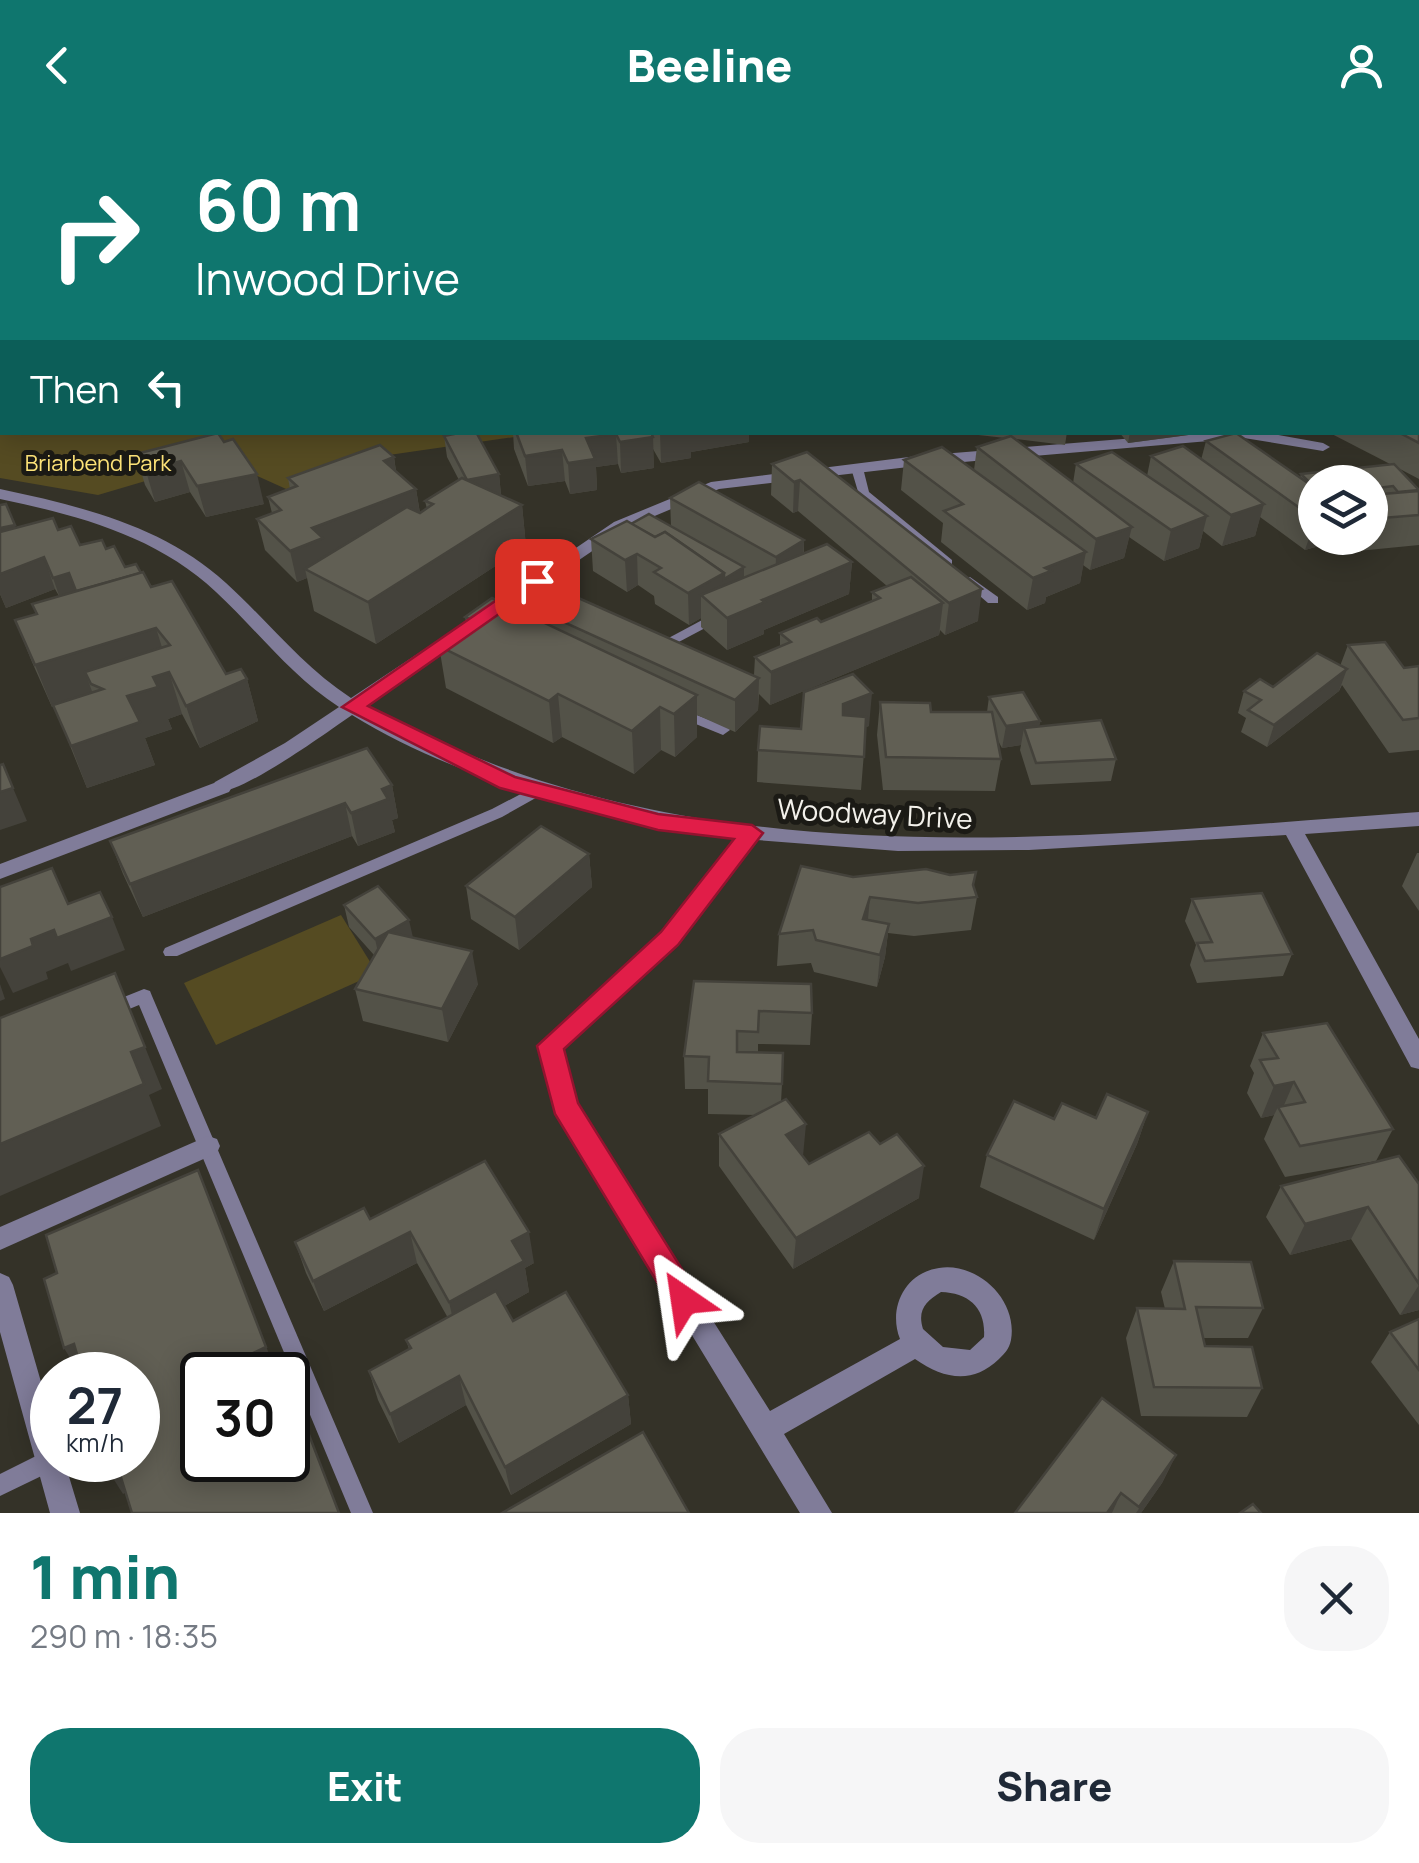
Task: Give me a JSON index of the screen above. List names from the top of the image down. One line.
{"streets":{"street":["Woodway Drive"]},"parks":["Briarbend Park"],"page":{"header":"Beeline","turn":["60 m","Inwood Drive"],"then":"Then","speed":"27 km/h","limit":"30","heading":["1 min","290 m · 18:35"],"buttons":["Exit","Share"]}}
